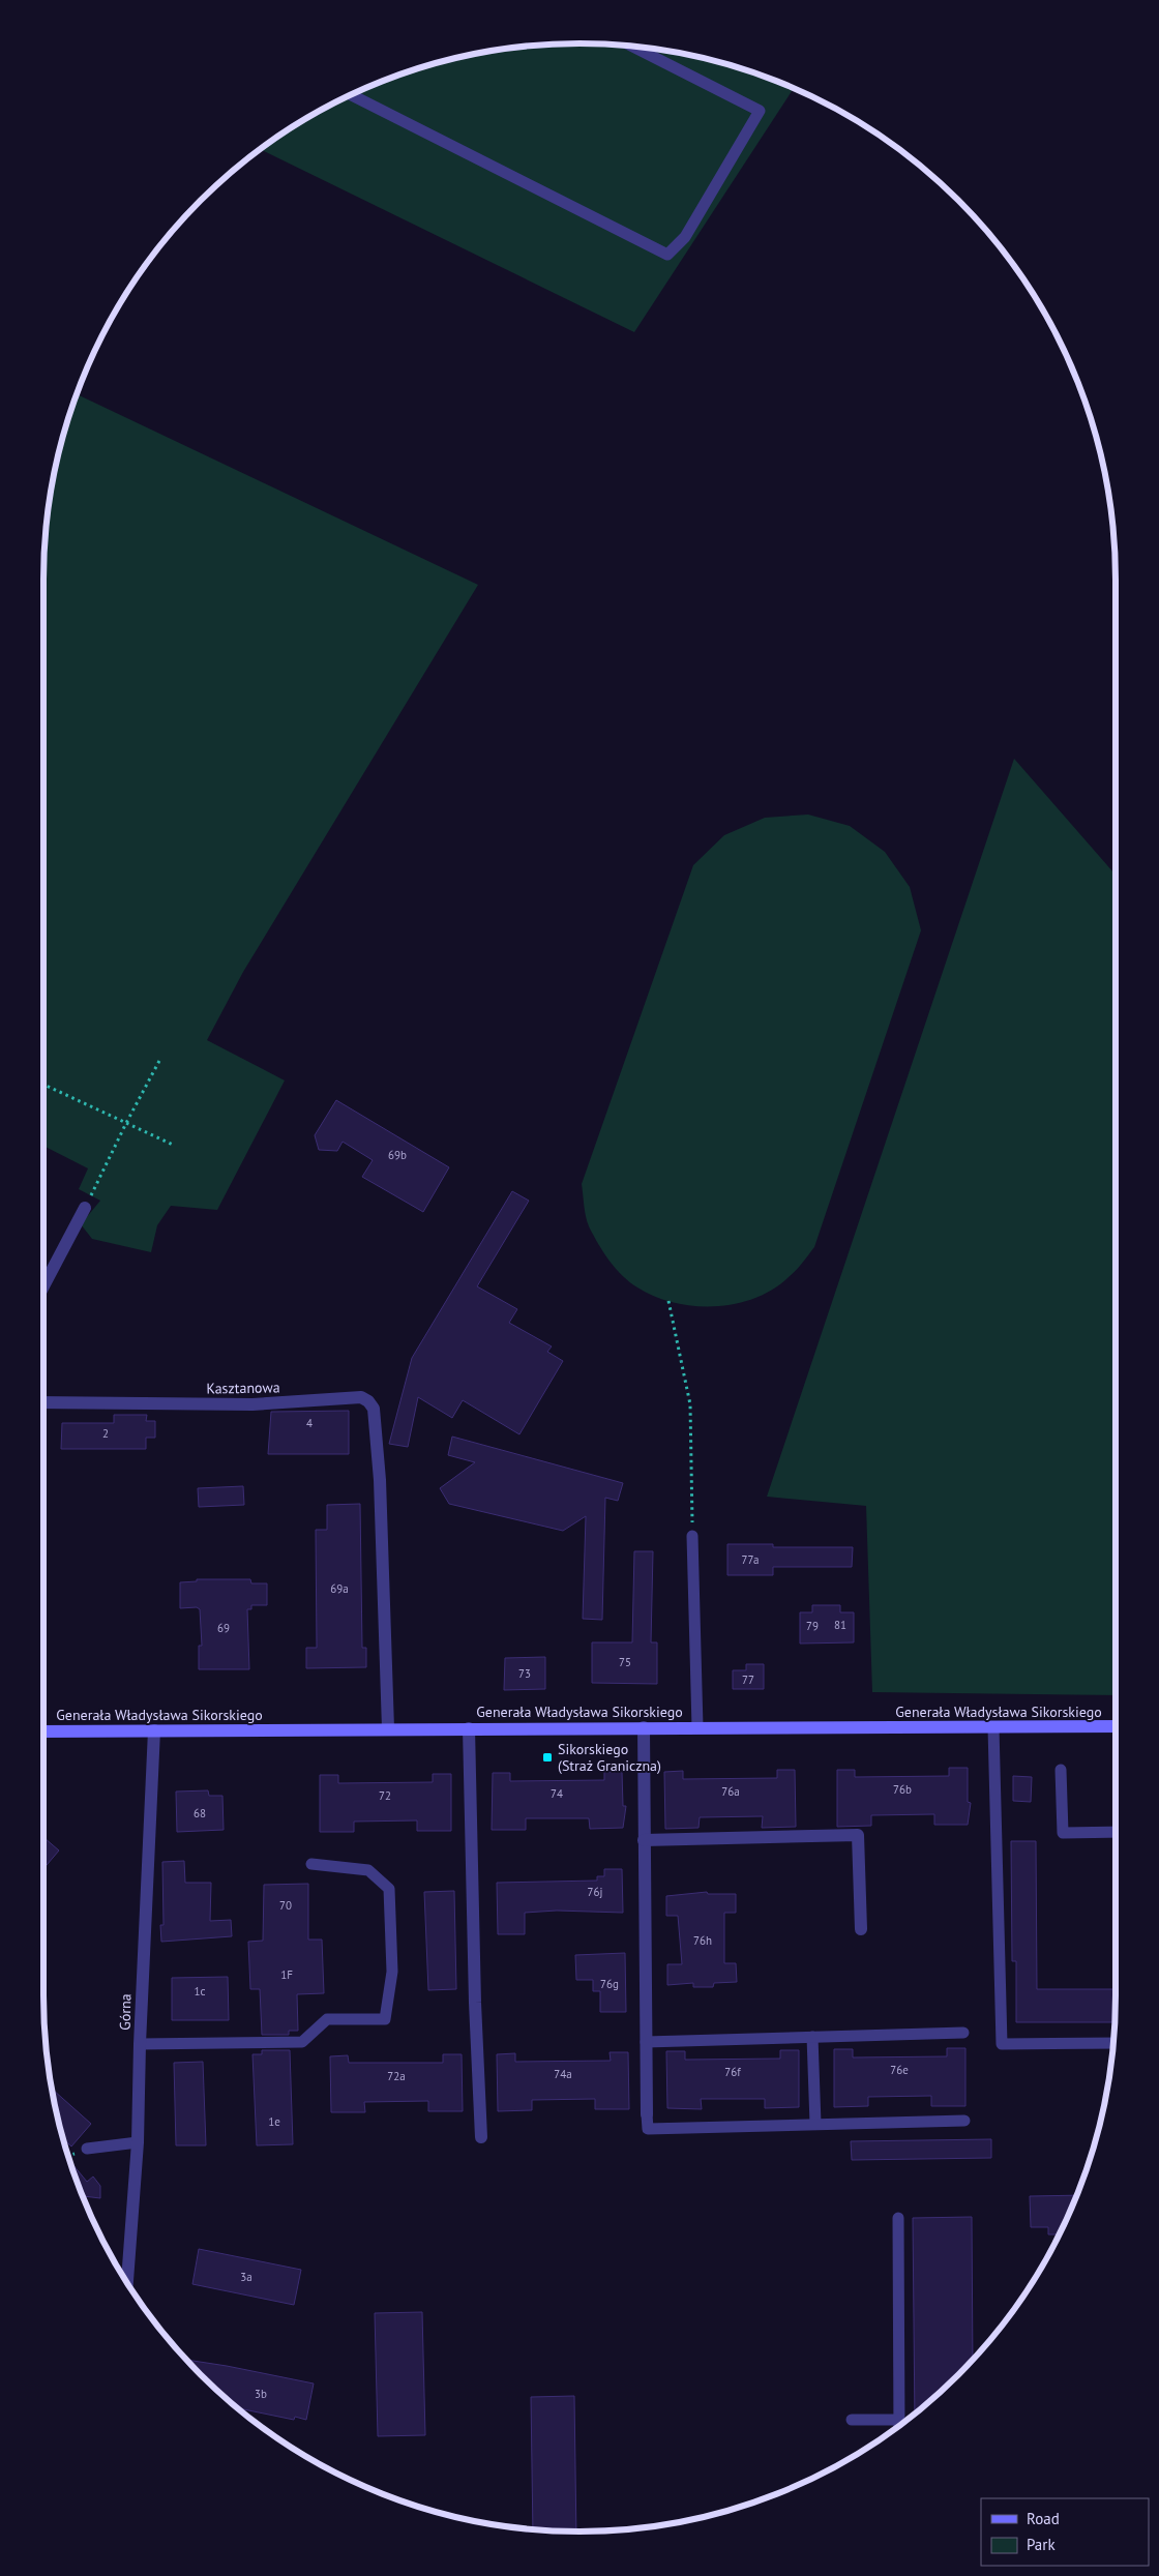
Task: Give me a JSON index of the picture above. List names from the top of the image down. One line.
{"streets":{"main road":["Generała Władysława Sikorskiego"],"street":["Kasztanowa","Górna"]},"crossings":[["Kasztanowa","Generała Władysława Sikorskiego"],["Generała Władysława Sikorskiego","Górna"]],"places":{"transit":["Sikorskiego (Straż Graniczna)"]},"house_numbers":["69b","4","2","77a","69a","81","79","69","75","73","77","76b","76a","74","72","68","76j","70","76h","1F","76g","1c","76e","76f","74a","72a","1e","3a","3b"],"legend":["Road","Park"]}
